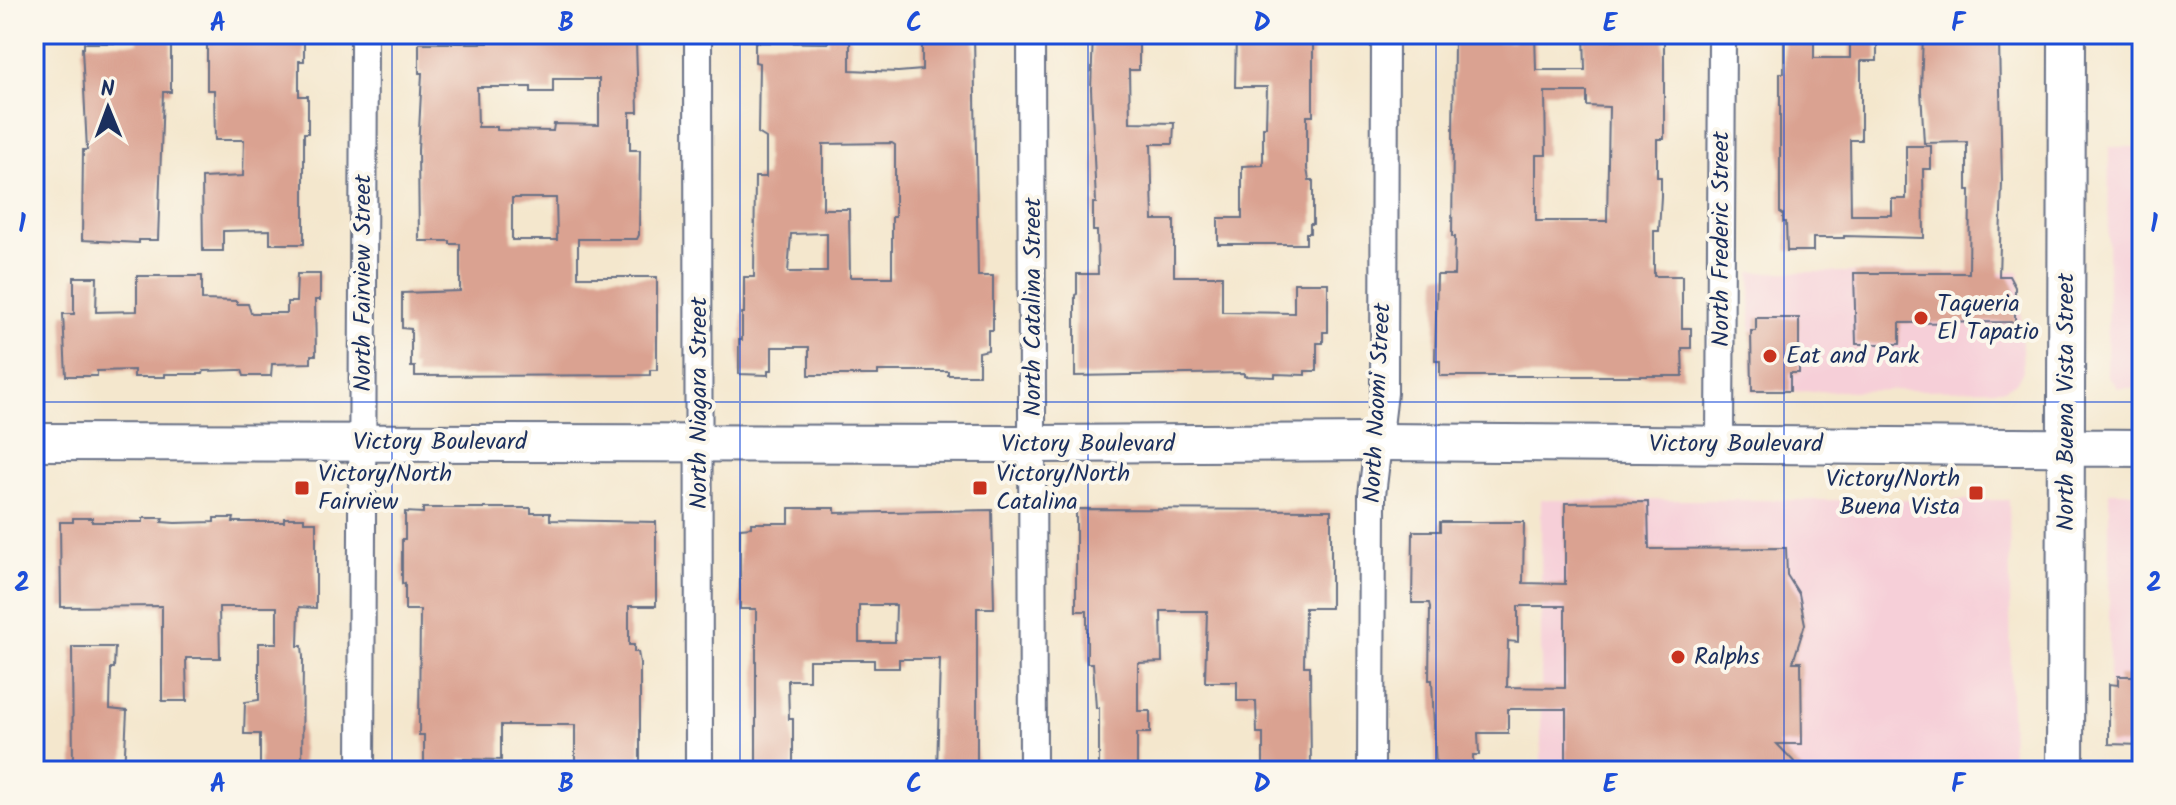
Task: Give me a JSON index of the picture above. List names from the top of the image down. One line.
{"streets":{"main road":["North Buena Vista Street","Victory Boulevard"],"street":["North Frederic Street","North Fairview Street","North Catalina Street","North Niagara Street","North Naomi Street"]},"crossings":[["North Frederic Street","Victory Boulevard"],["North Fairview Street","Victory Boulevard"],["North Catalina Street","Victory Boulevard"],["North Buena Vista Street","Victory Boulevard"],["North Niagara Street","Victory Boulevard"],["North Naomi Street","Victory Boulevard"]],"places":{"other":["Taqueria El Tapatio","Eat and Park","Ralphs"],"transit":["Victory/North Fairview","Victory/North Catalina","Victory/North Buena Vista"]},"north":"top","grid":{"columns":["A","B","C","D","E","F"],"rows":["1","2"]}}
